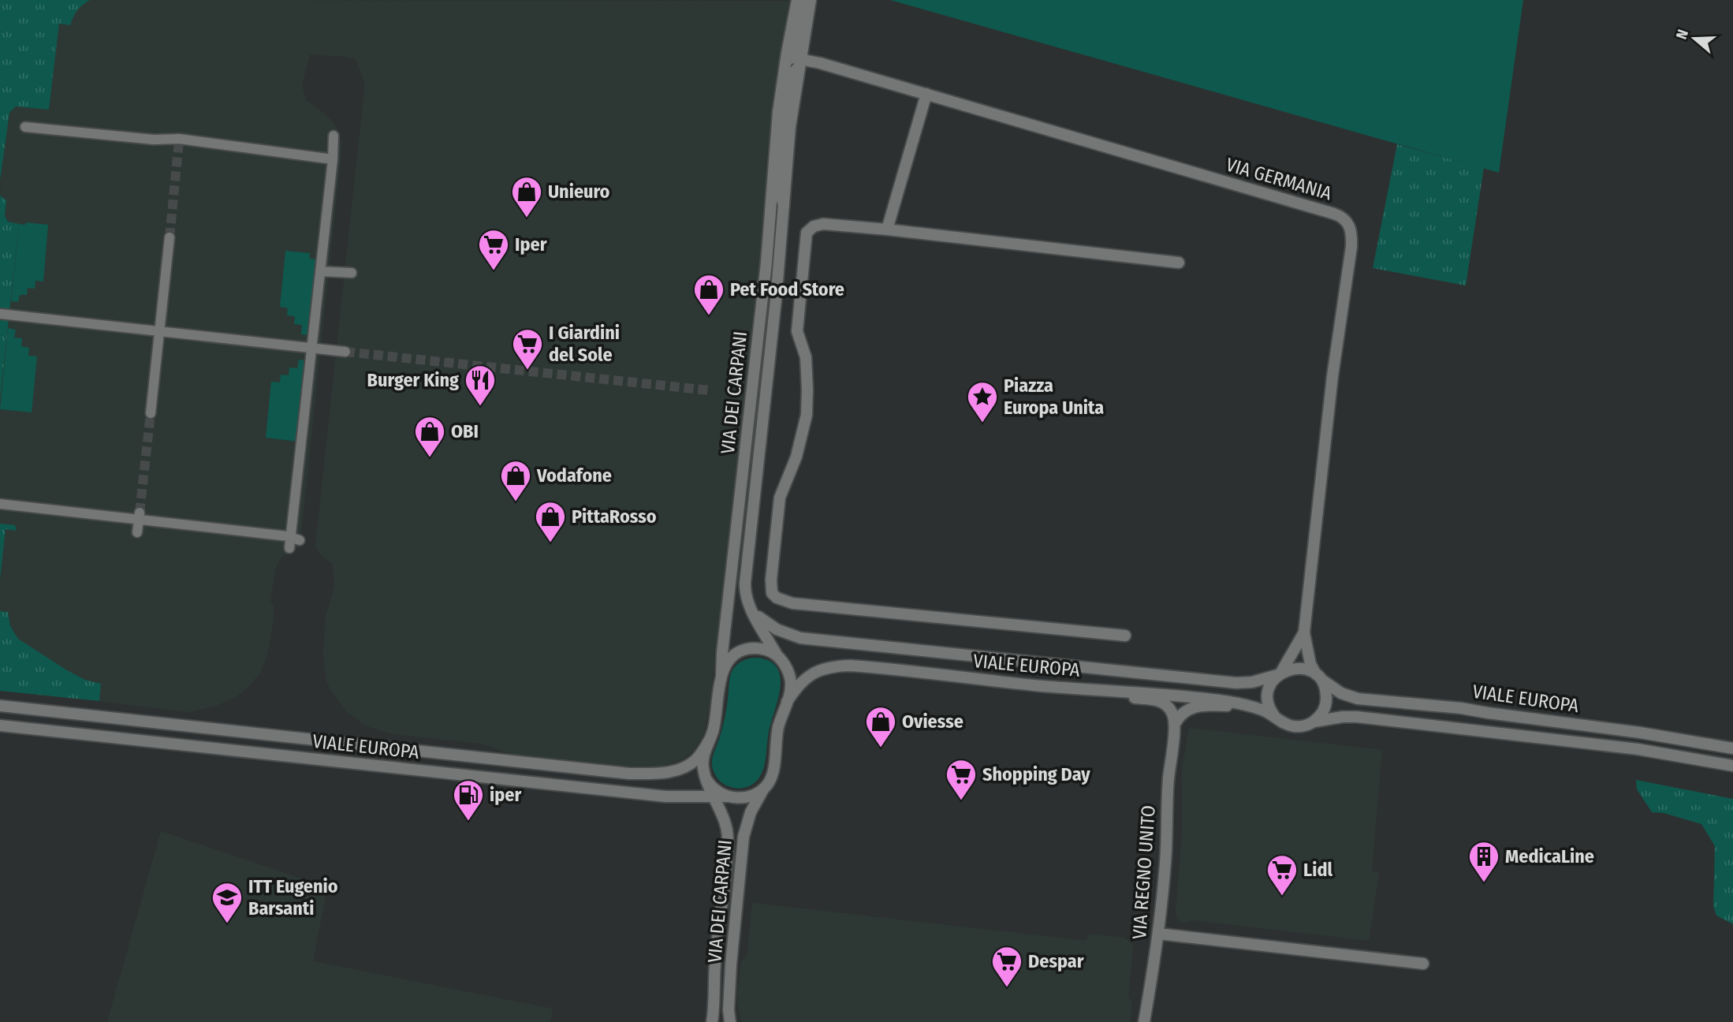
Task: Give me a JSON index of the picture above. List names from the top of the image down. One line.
{"streets":{"street":["VIA GERMANIA","VIA DEI CARPANI","VIALE EUROPA","VIA REGNO UNITO"]},"crossings":[["VIA GERMANIA","VIA DEI CARPANI"],["VIA GERMANIA","VIALE EUROPA"],["VIA DEI CARPANI","VIALE EUROPA"]],"places":{"shop":["Unieuro","Pet Food Store","OBI","Vodafone","PittaRosso","Oviesse"],"supermarket":["Iper","I Giardini del Sole","Shopping Day","Lidl","Despar"],"restaurant":["Burger King"],"place":["Piazza Europa Unita"],"fuel station":["iper"],"building":["MedicaLine"],"school or university":["ITT Eugenio Barsanti"]},"north":"left"}
